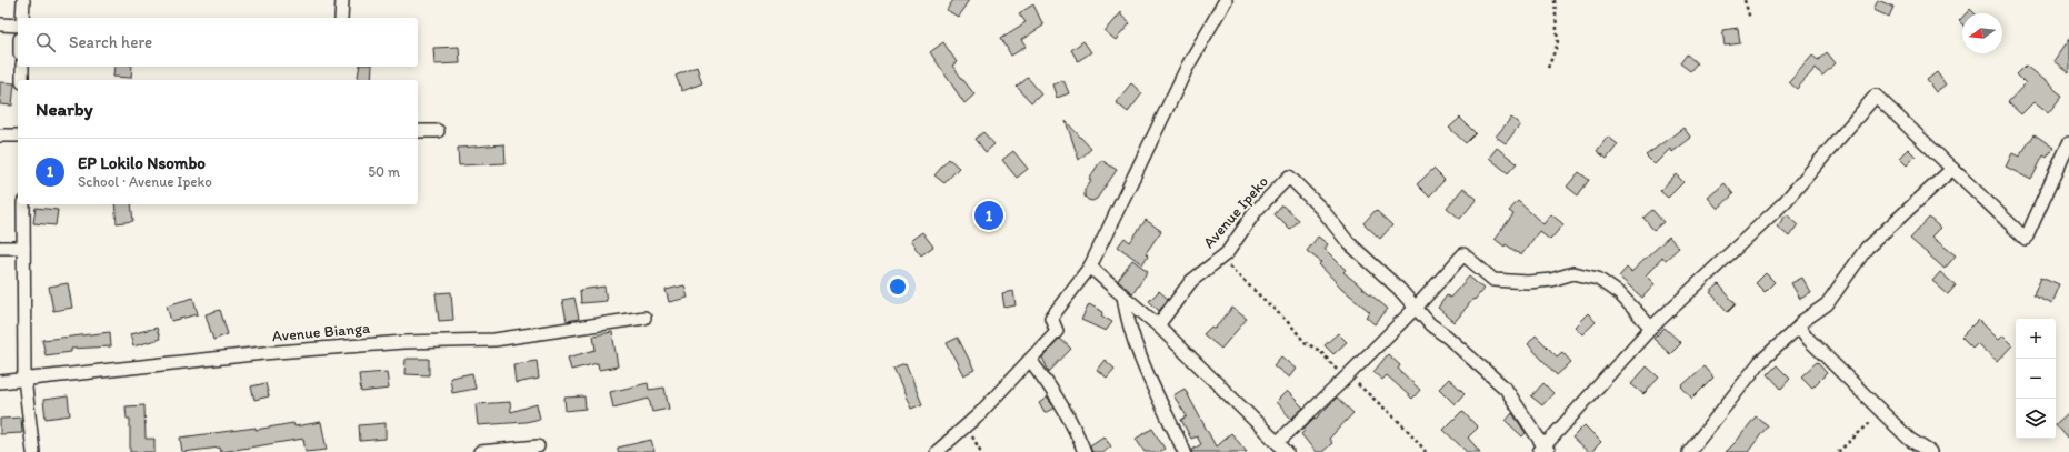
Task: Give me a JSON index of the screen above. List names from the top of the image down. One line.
{"streets":{"street":["Avenue Ipeko","Avenue Bianga"]},"north":"left","page":{"search":"Search here","heading":"Nearby","list":[{"mark":"1","name":"EP Lokilo Nsombo","note":"School · Avenue Ipeko","value":"50 m"}],"pins":"1","map_buttons":["+","−"]}}
